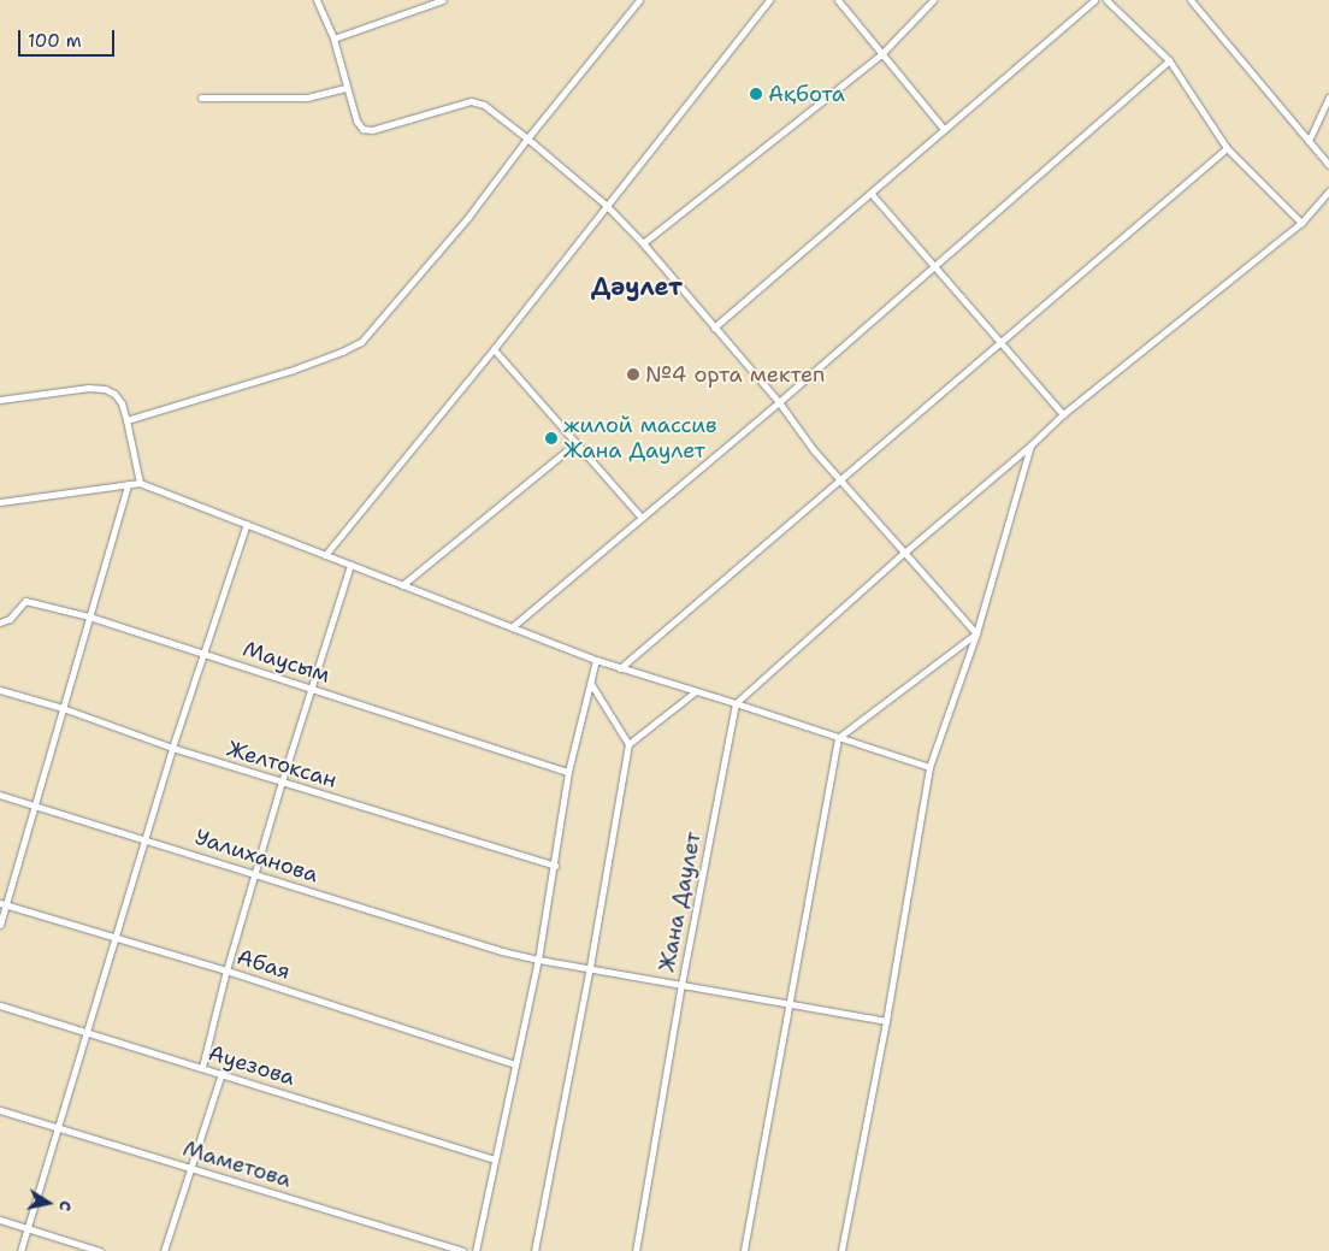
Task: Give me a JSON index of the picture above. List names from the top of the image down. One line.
{"streets":{"street":["Маусым","Желтоксан","Уалиханова","Жана Даулет","Абая","Ауезова","Маметова"]},"crossings":[["Уалиханова","Жана Даулет"]],"districts":["Дәулет"],"places":["Ақбота","№4 орта мектеп","жилой массив Жана Даулет"],"scale_bar":"100 m","north":"right"}
